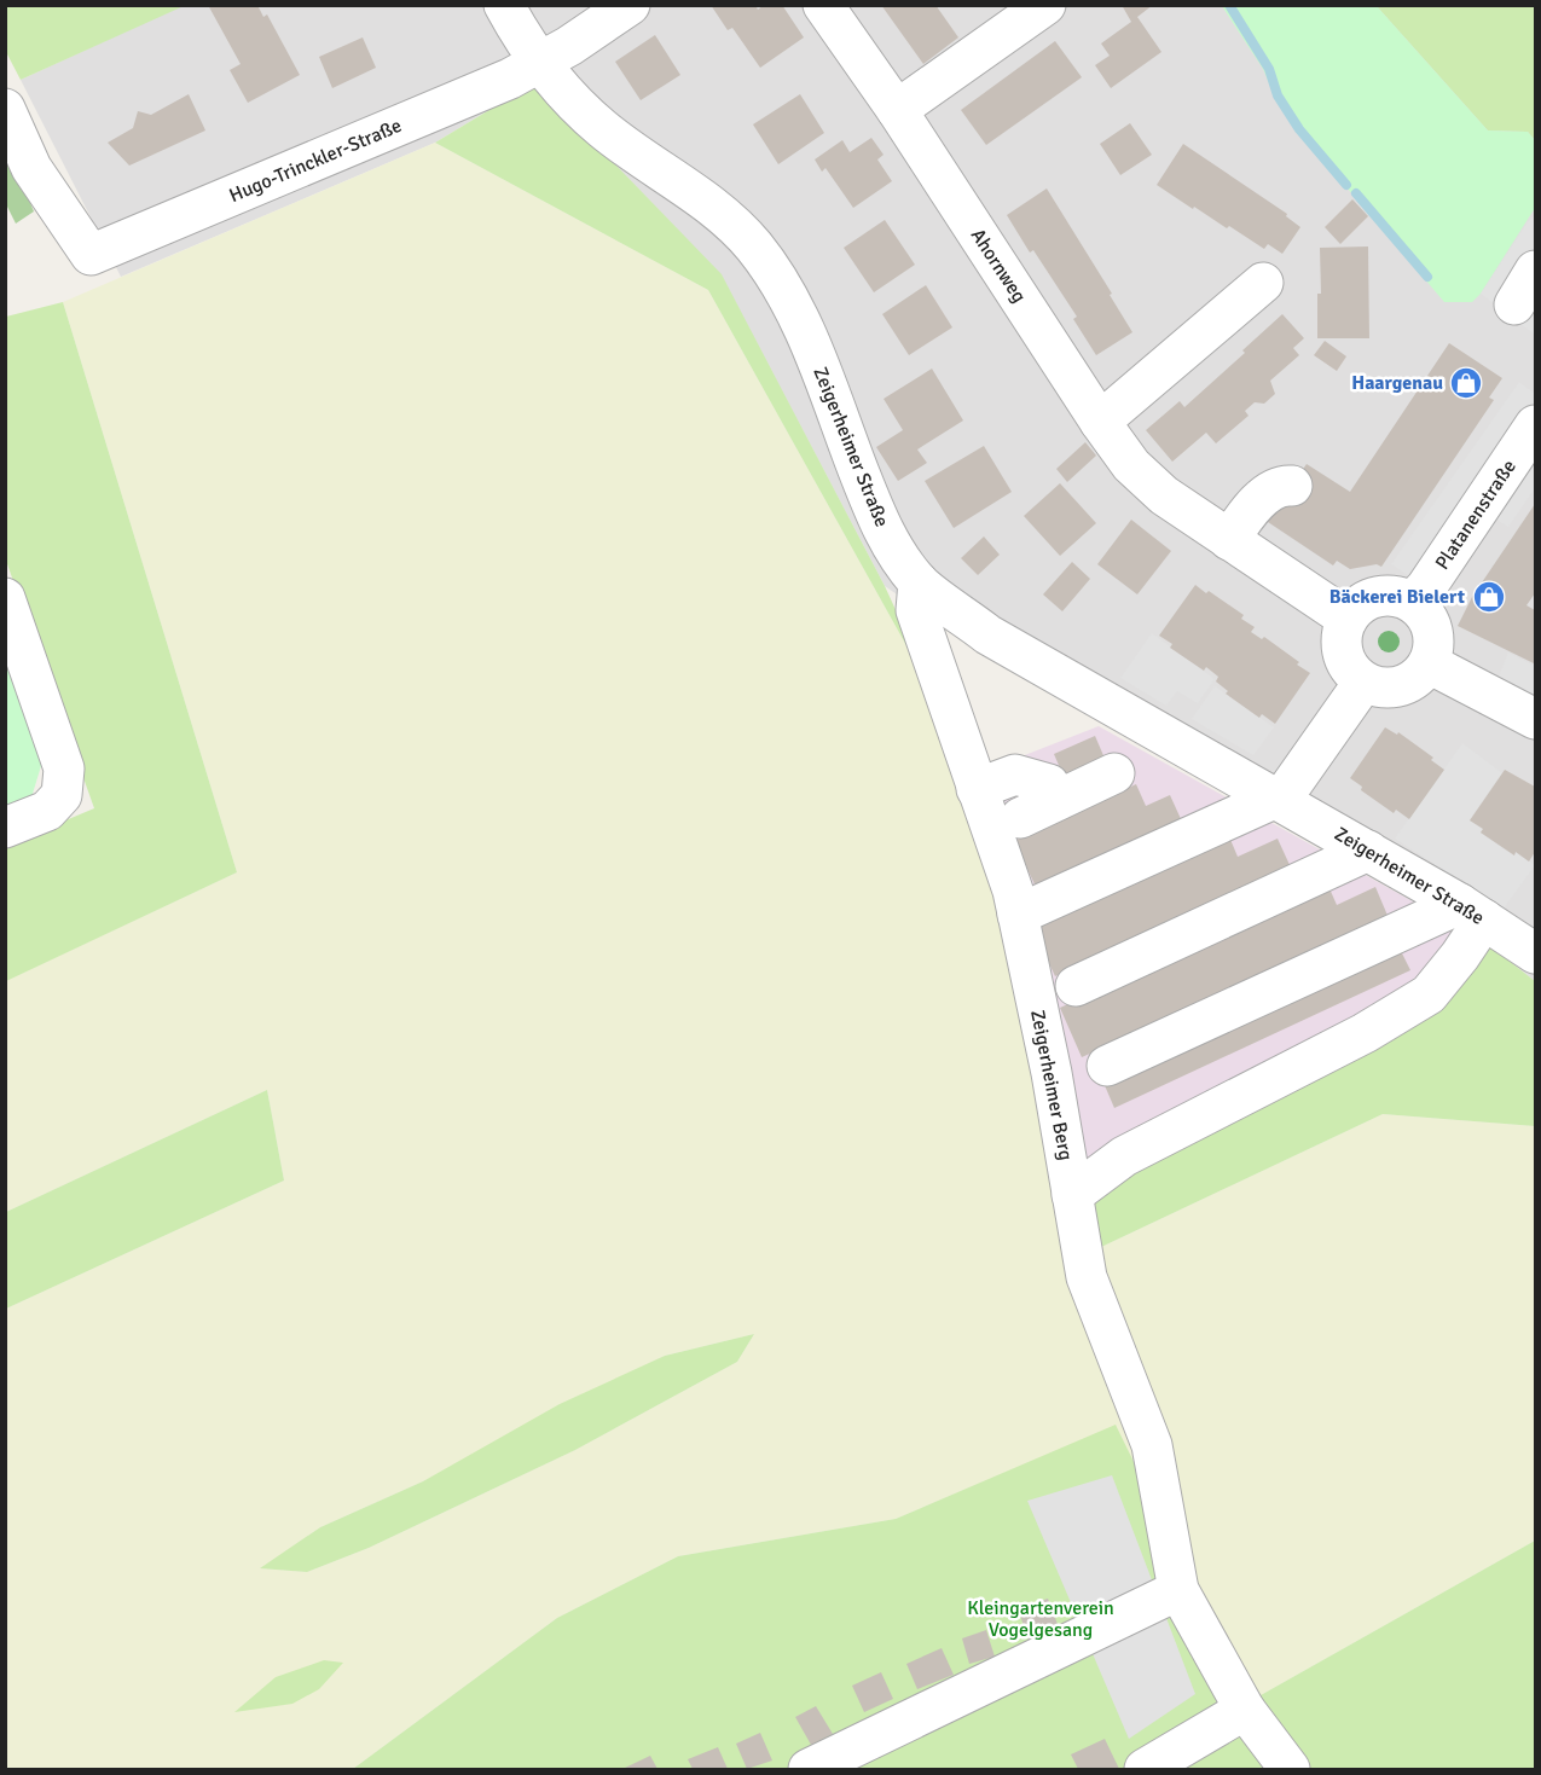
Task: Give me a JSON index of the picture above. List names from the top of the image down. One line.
{"streets":{"street":["Hugo-Trinckler-Straße","Ahornweg","Zeigerheimer Straße","Platanenstraße","Zeigerheimer Berg"]},"crossings":[["Hugo-Trinckler-Straße","Zeigerheimer Straße"],["Ahornweg","Platanenstraße"],["Zeigerheimer Straße","Zeigerheimer Berg"]],"parks":["Kleingartenverein Vogelgesang"],"places":{"shop":["Haargenau","Bäckerei Bielert"]}}
